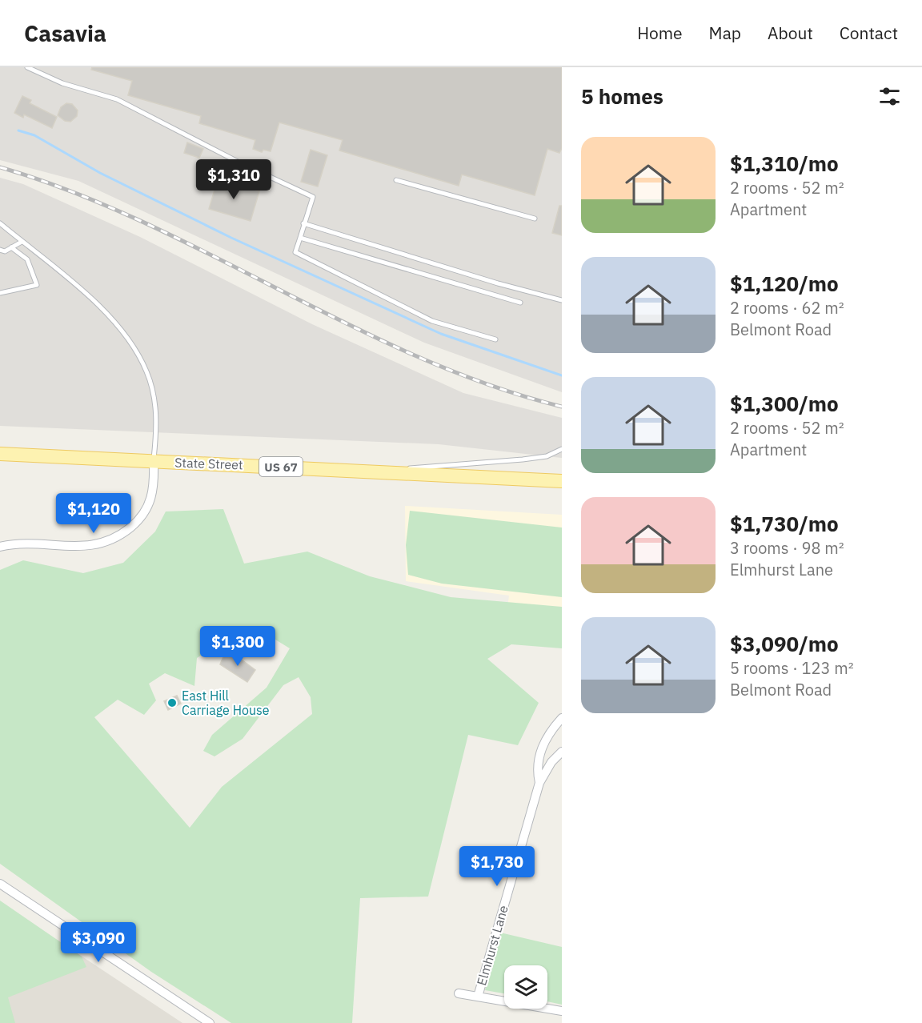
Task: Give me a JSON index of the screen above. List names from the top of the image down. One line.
{"streets":{"main road":["State Street","US 67"],"street":["Elmhurst Lane"]},"places":["East Hill Carriage House"],"page":{"header":"Casavia","nav":["Home","Map","About","Contact"],"heading":"5 homes","list":[{"name":"$1,310/mo","note":"2 rooms · 52 m² · Apartment"},{"name":"$1,120/mo","note":"2 rooms · 62 m² · Belmont Road"},{"name":"$1,300/mo","note":"2 rooms · 52 m² · Apartment"},{"name":"$1,730/mo","note":"3 rooms · 98 m² · Elmhurst Lane"},{"name":"$3,090/mo","note":"5 rooms · 123 m² · Belmont Road"}],"price":["$1,310","$1,120","$1,300","$1,730","$3,090"]}}
